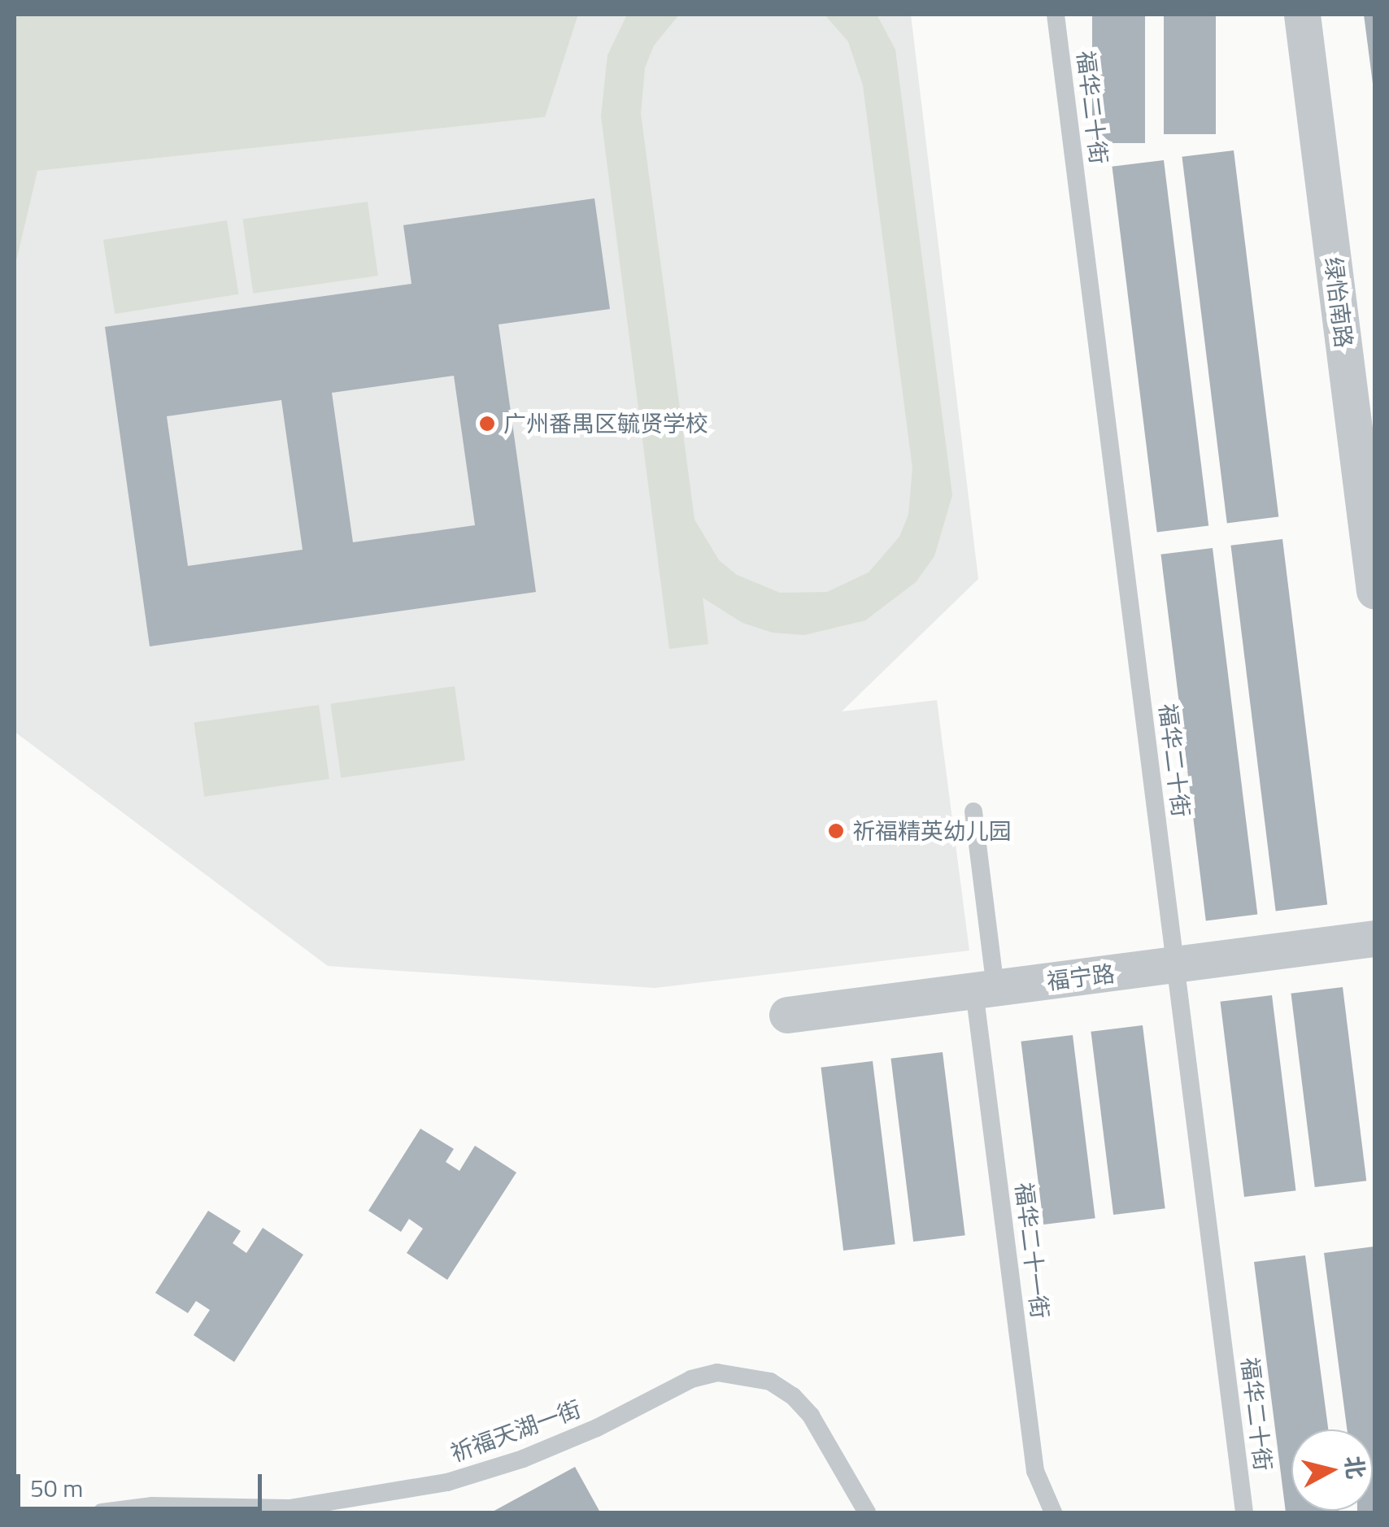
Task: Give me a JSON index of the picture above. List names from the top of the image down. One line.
{"streets":{"street":["绿怡南路","福宁路"],"lane":["福华二十街","福华二十一街","祈福天湖一街"]},"crossings":[["福华二十街","福宁路"],["福宁路","福华二十一街"]],"places":["广州番禺区毓贤学校","祈福精英幼儿园"],"scale_bar":"50 m","north":"right"}
